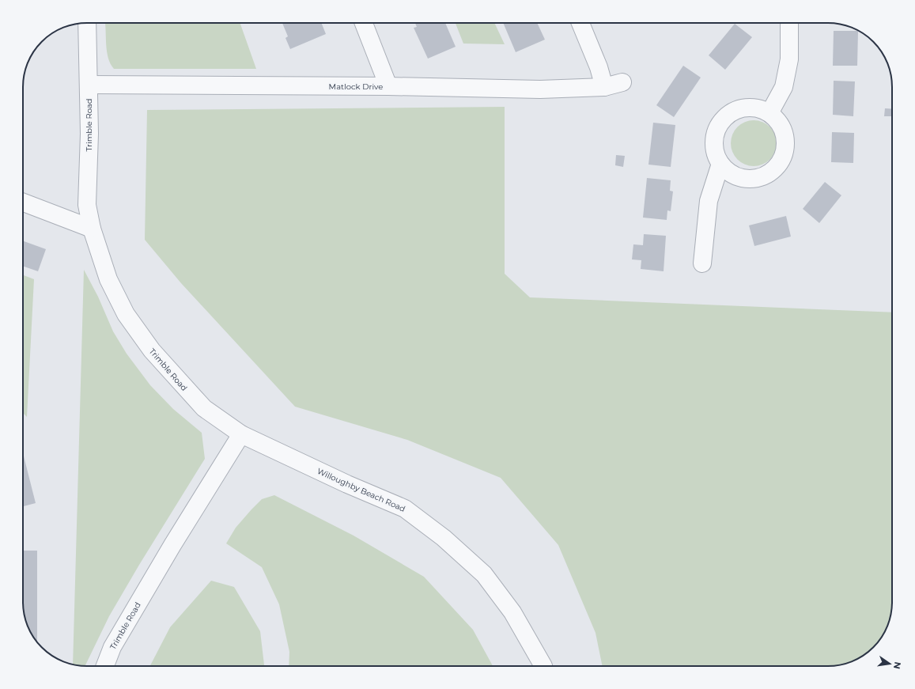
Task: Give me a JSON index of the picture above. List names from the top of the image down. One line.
{"streets":{"street":["Matlock Drive","Trimble Road","Willoughby Beach Road"]},"crossings":[["Matlock Drive","Trimble Road"],["Trimble Road","Willoughby Beach Road"]],"north":"right"}
